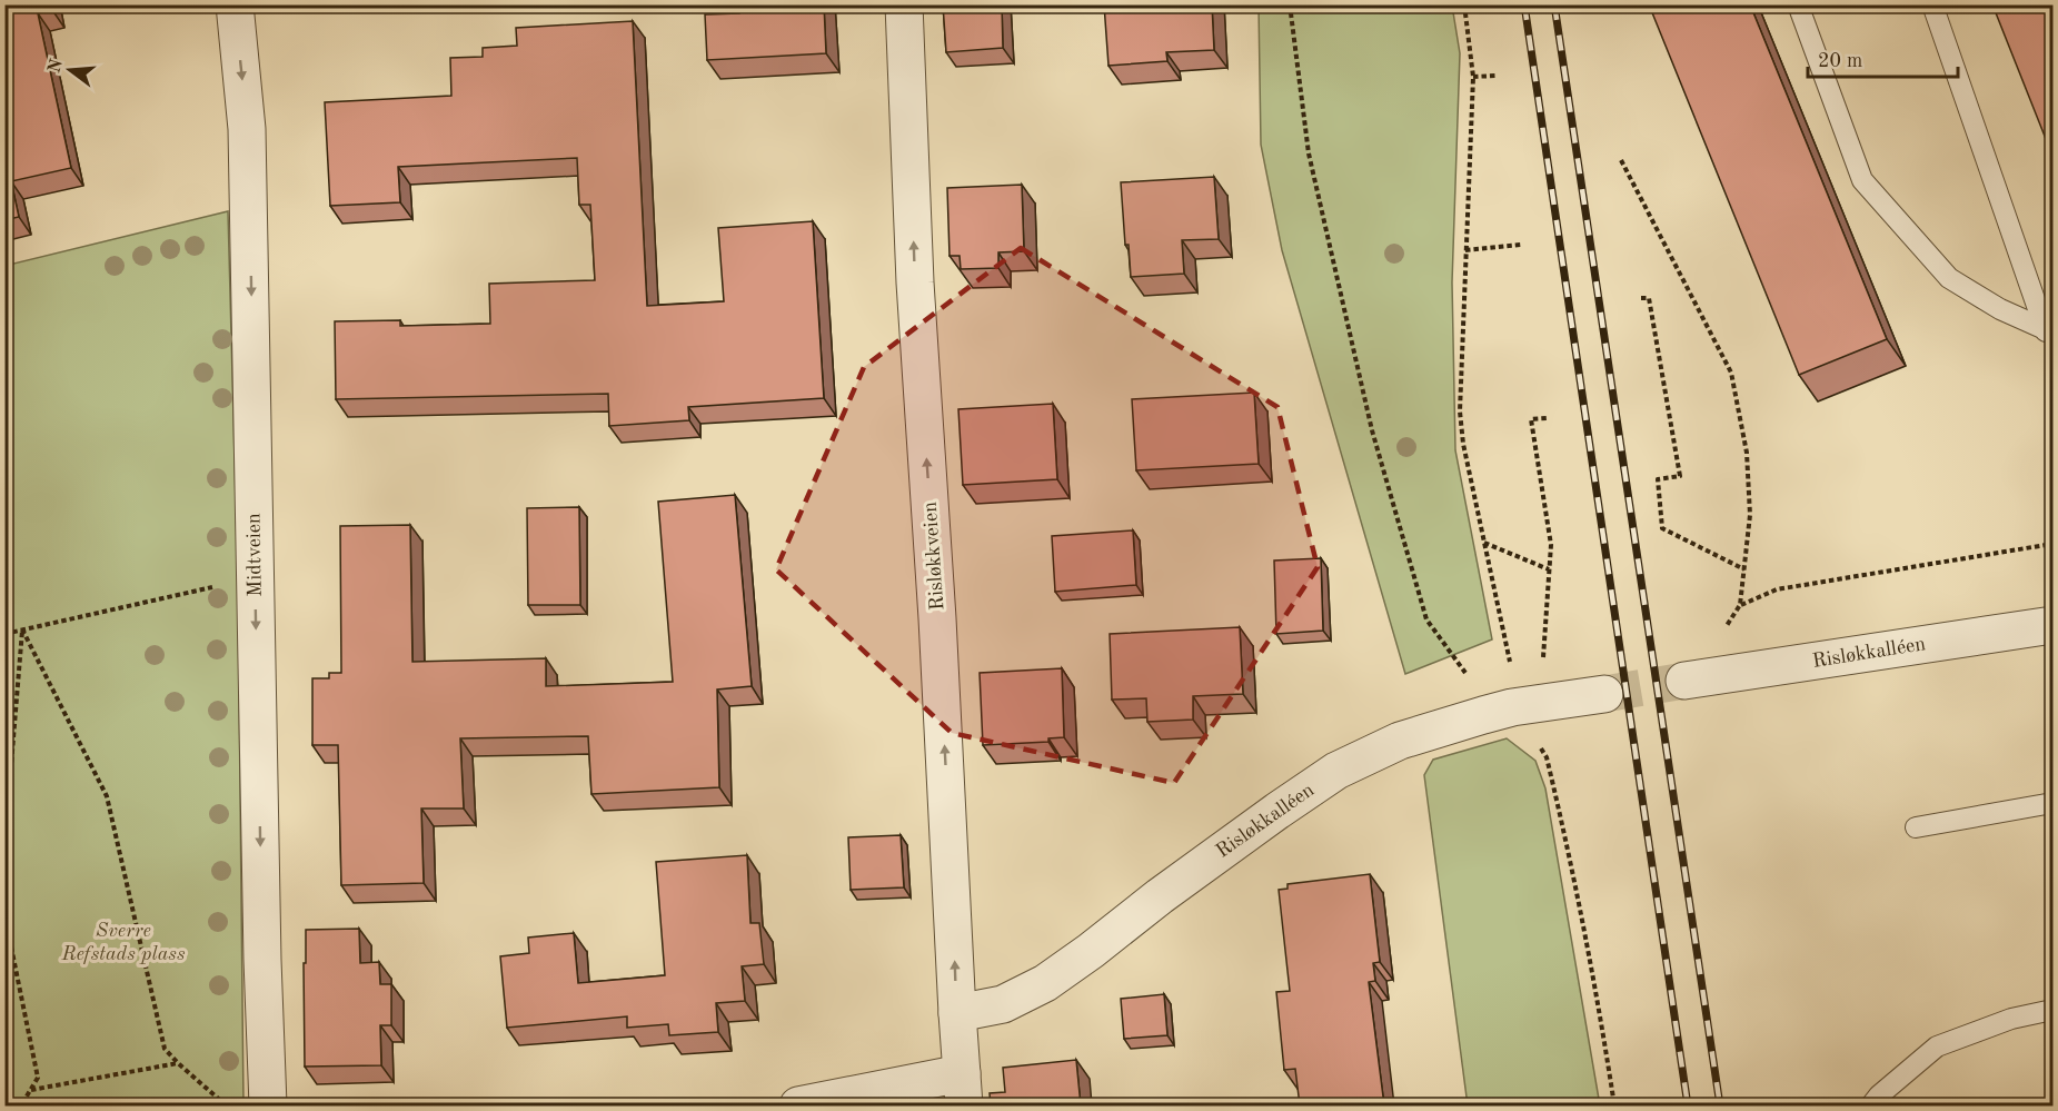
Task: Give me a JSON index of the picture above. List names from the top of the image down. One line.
{"streets":{"street":["Midtveien","Risløkkveien","Risløkkalléen"]},"crossings":[["Risløkkveien","Risløkkalléen"]],"one_way":["Midtveien","Risløkkveien"],"parks":["Sverre Refstads plass"],"scale_bar":"20 m","north":"left"}
